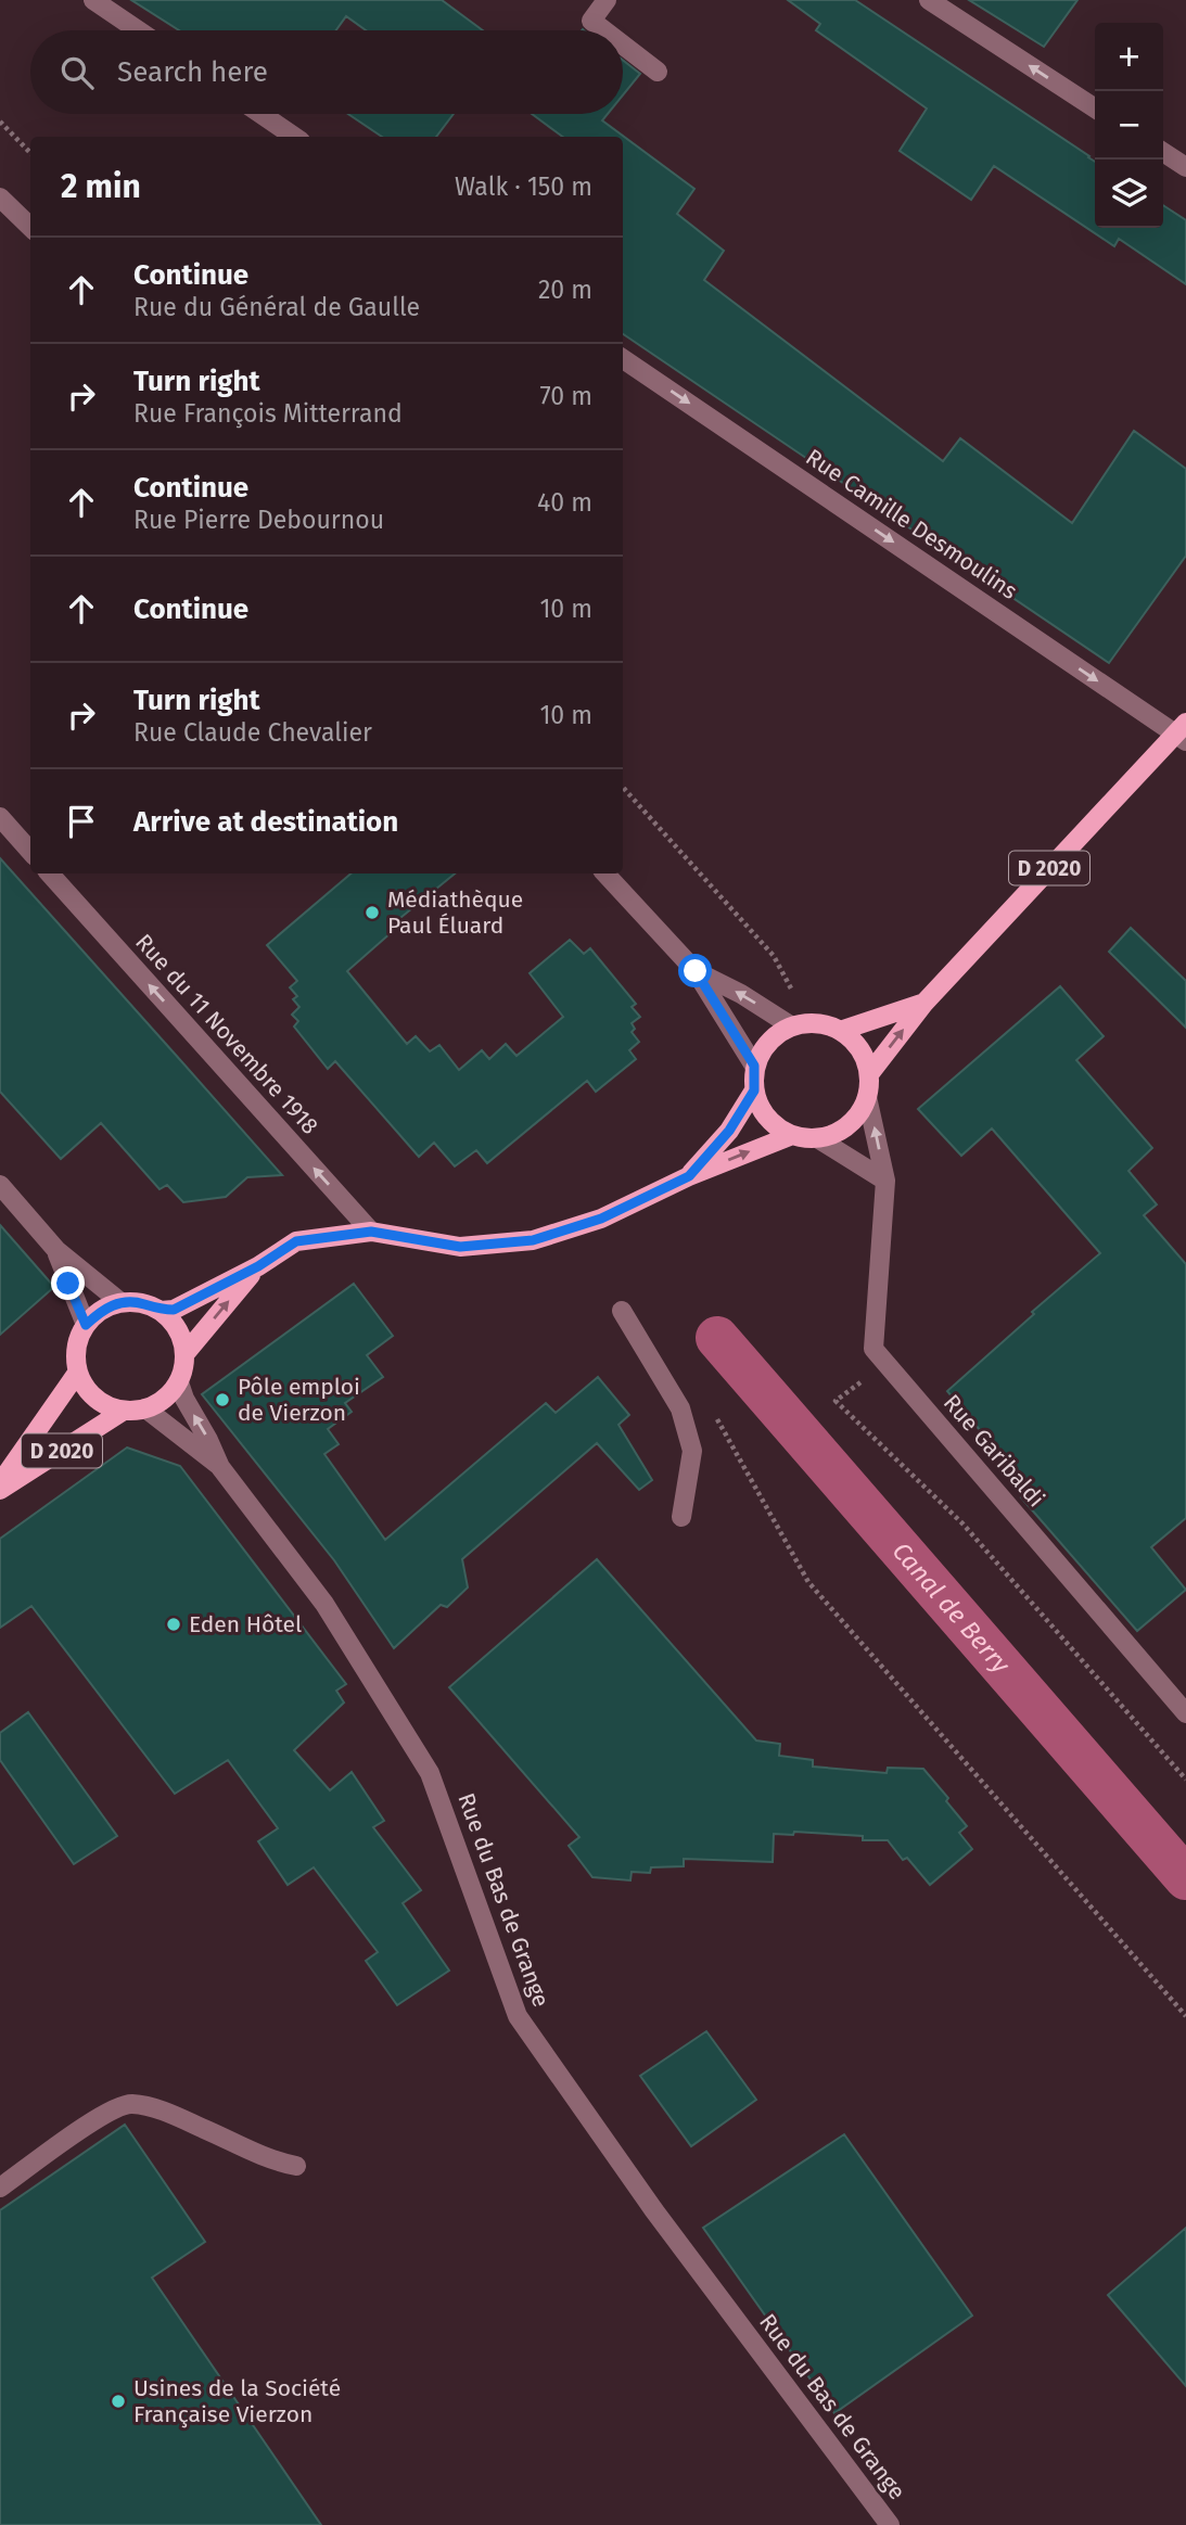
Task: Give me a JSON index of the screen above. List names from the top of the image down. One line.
{"streets":{"main road":["D 2020"],"street":["Rue Camille Desmoulins","Rue du 11 Novembre 1918","Rue Garibaldi","Rue du Bas de Grange"]},"crossings":[["Rue Camille Desmoulins","D 2020"],["D 2020","Rue Garibaldi"],["D 2020","Rue du Bas de Grange"]],"one_way":["Rue Camille Desmoulins","Rue du 11 Novembre 1918"],"water":["Canal de Berry"],"places":["Médiathèque Paul Éluard","Pôle emploi de Vierzon","Eden Hôtel","Usines de la Société Française Vierzon"],"page":{"map_buttons":["+","−"],"search":"Search here","heading":["2 min","Walk · 150 m"],"list":[["Continue","Rue du Général de Gaulle","20 m"],["Turn right","Rue François Mitterrand","70 m"],["Continue","Rue Pierre Debournou","40 m"],["Continue","10 m"],["Turn right","Rue Claude Chevalier","10 m"],"Arrive at destination"]}}
